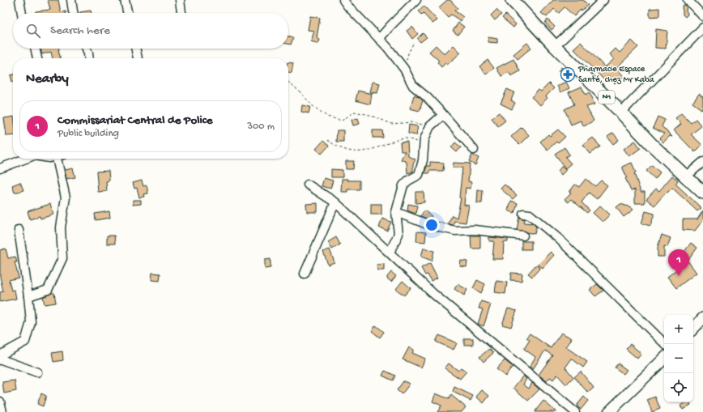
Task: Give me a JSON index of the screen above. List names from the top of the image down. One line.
{"streets":{"highway":["N1"]},"places":{"pharmacy":["Pharmacie Espace Santé, chez Mr Kaba"]},"page":{"search":"Search here","heading":"Nearby","list":[{"mark":"1","name":"Commissariat Central de Police","note":"Public building","value":"300 m"}],"pins":"1","map_buttons":["+","−"]}}
